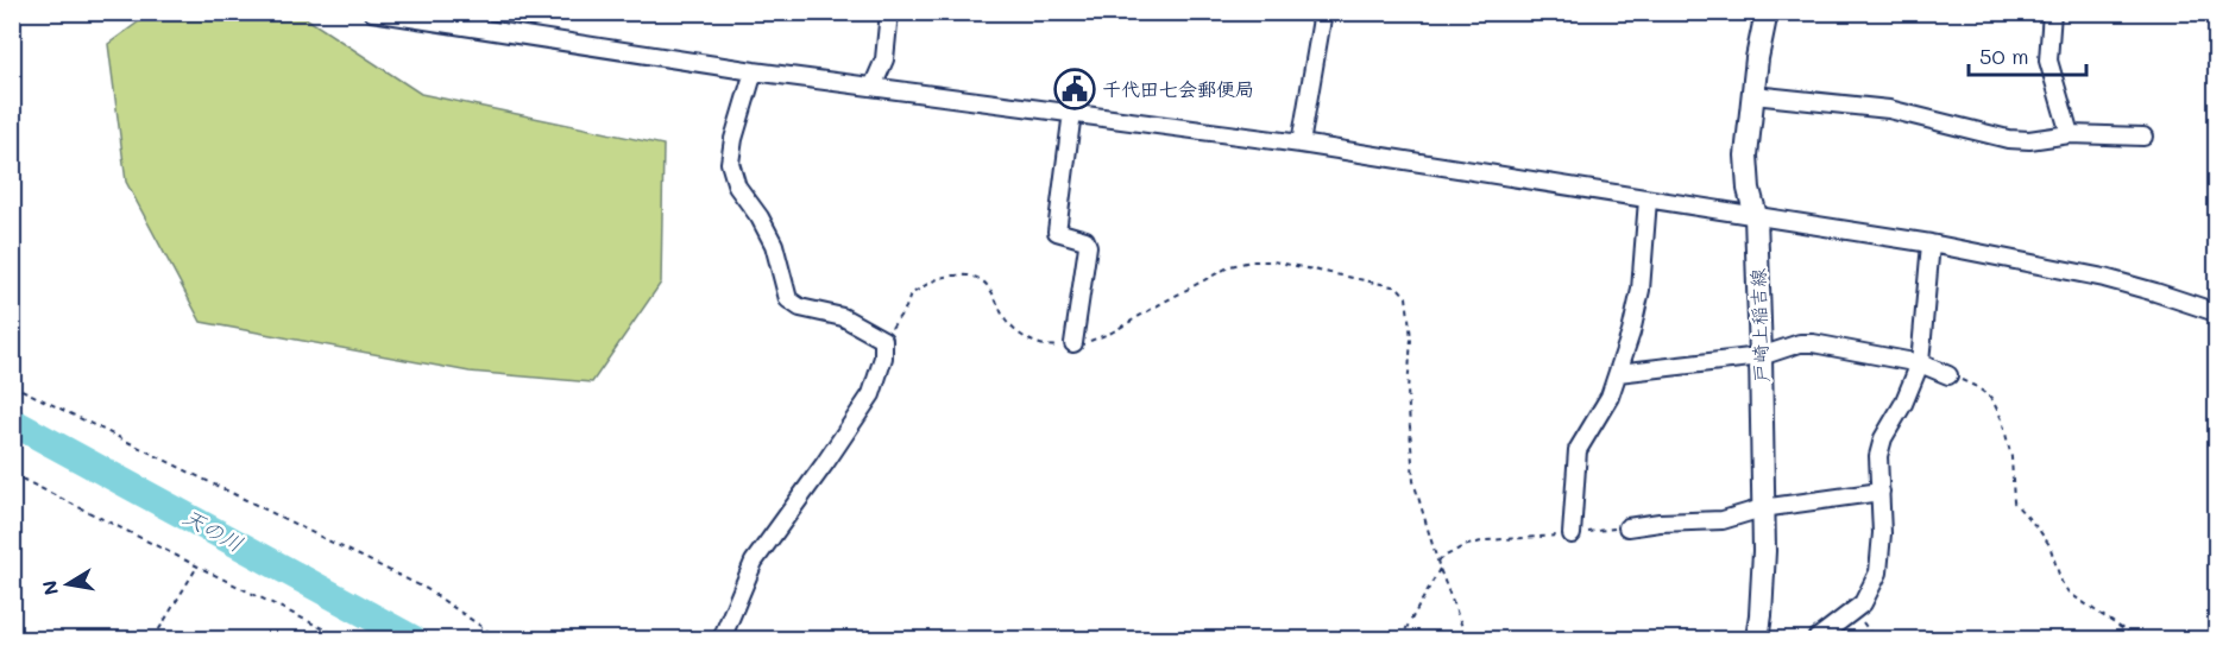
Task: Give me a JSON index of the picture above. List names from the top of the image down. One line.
{"streets":{"main road":["戸崎上稲吉線"]},"water":["天の川"],"places":{"public building":["千代田七会郵便局"]},"scale_bar":"50 m","north":"left"}
